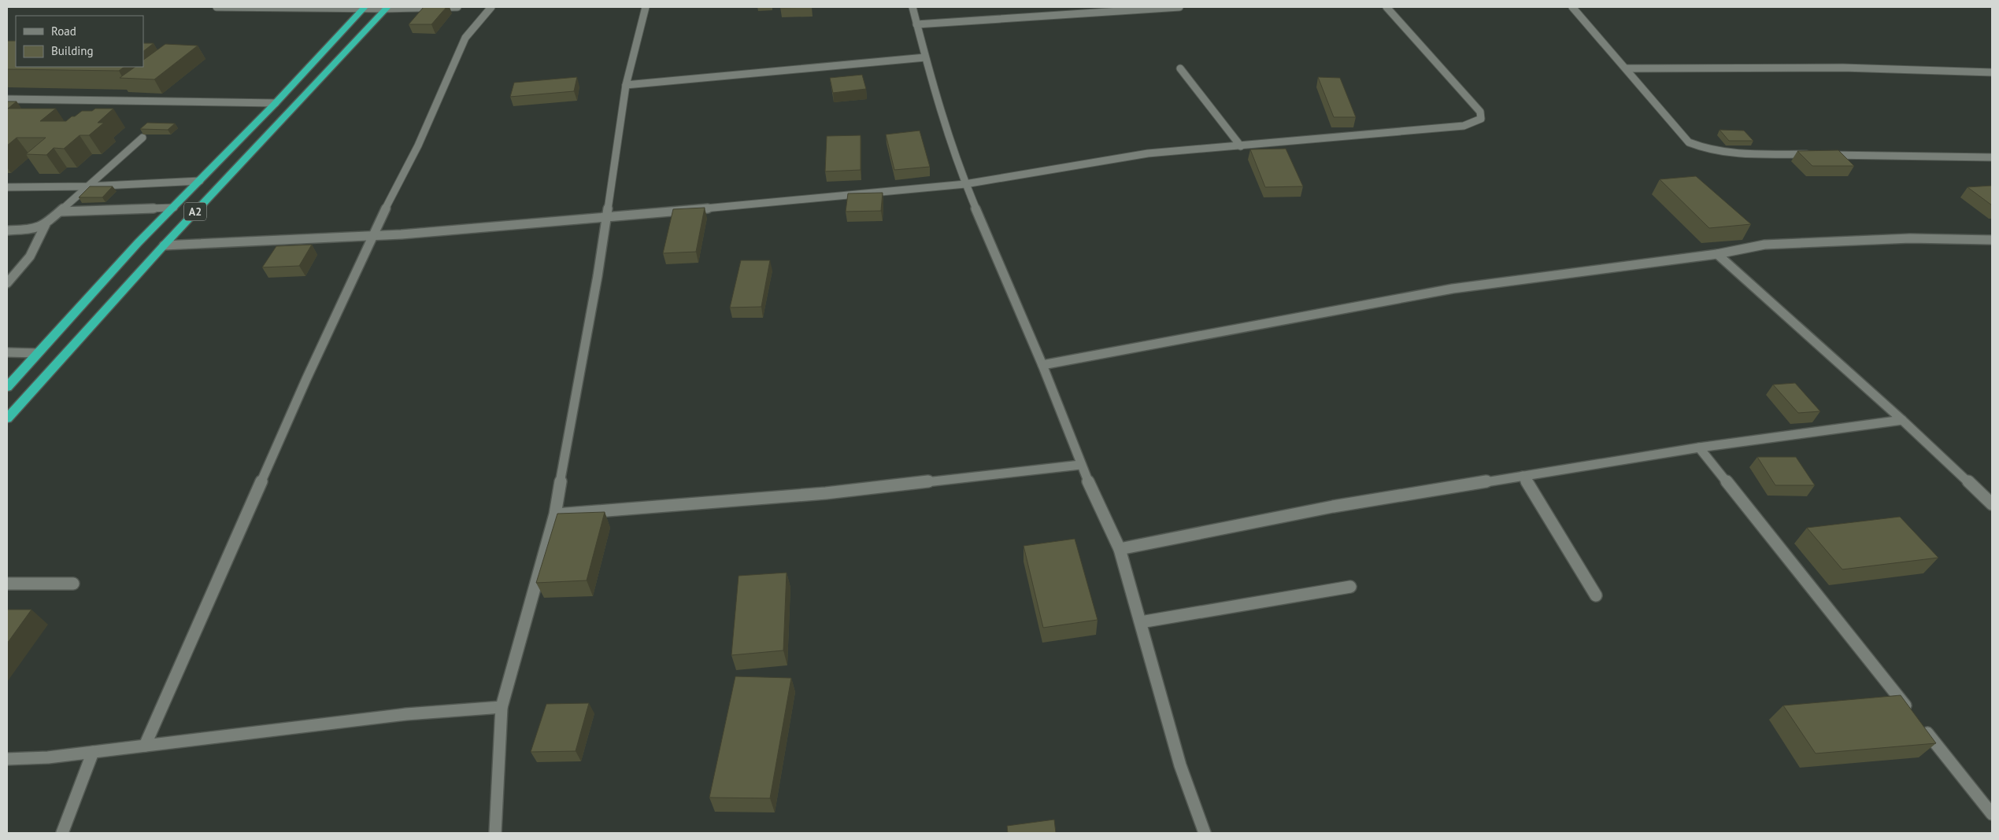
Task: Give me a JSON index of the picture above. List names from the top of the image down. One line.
{"streets":{"highway":["A2"]},"legend":["Road","Building"]}
